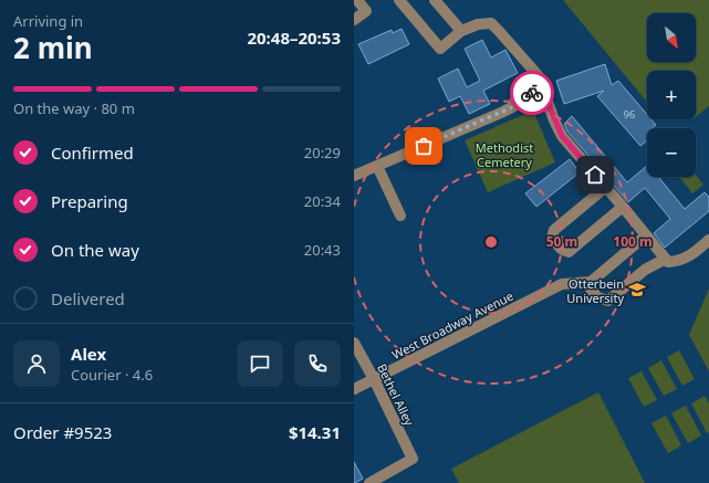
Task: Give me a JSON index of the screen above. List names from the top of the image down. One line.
{"streets":{"street":["West Broadway Avenue","Bethel Alley"]},"crossings":[["West Broadway Avenue","Bethel Alley"]],"parks":["Methodist Cemetery"],"places":{"school or university":["Otterbein University"]},"house_numbers":["96"],"north":"bottom right","page":{"heading":["2 min","Arriving in","20:48–20:53"],"panel":["Alex","Courier · 4.6","Order #9523","$14.31"],"map_buttons":["+","−"],"bar":"On the way · 80 m","list":[["Confirmed","20:29"],["Preparing","20:34"],["On the way","20:43"],"Delivered"]},"rings":["50 m","100 m"]}
